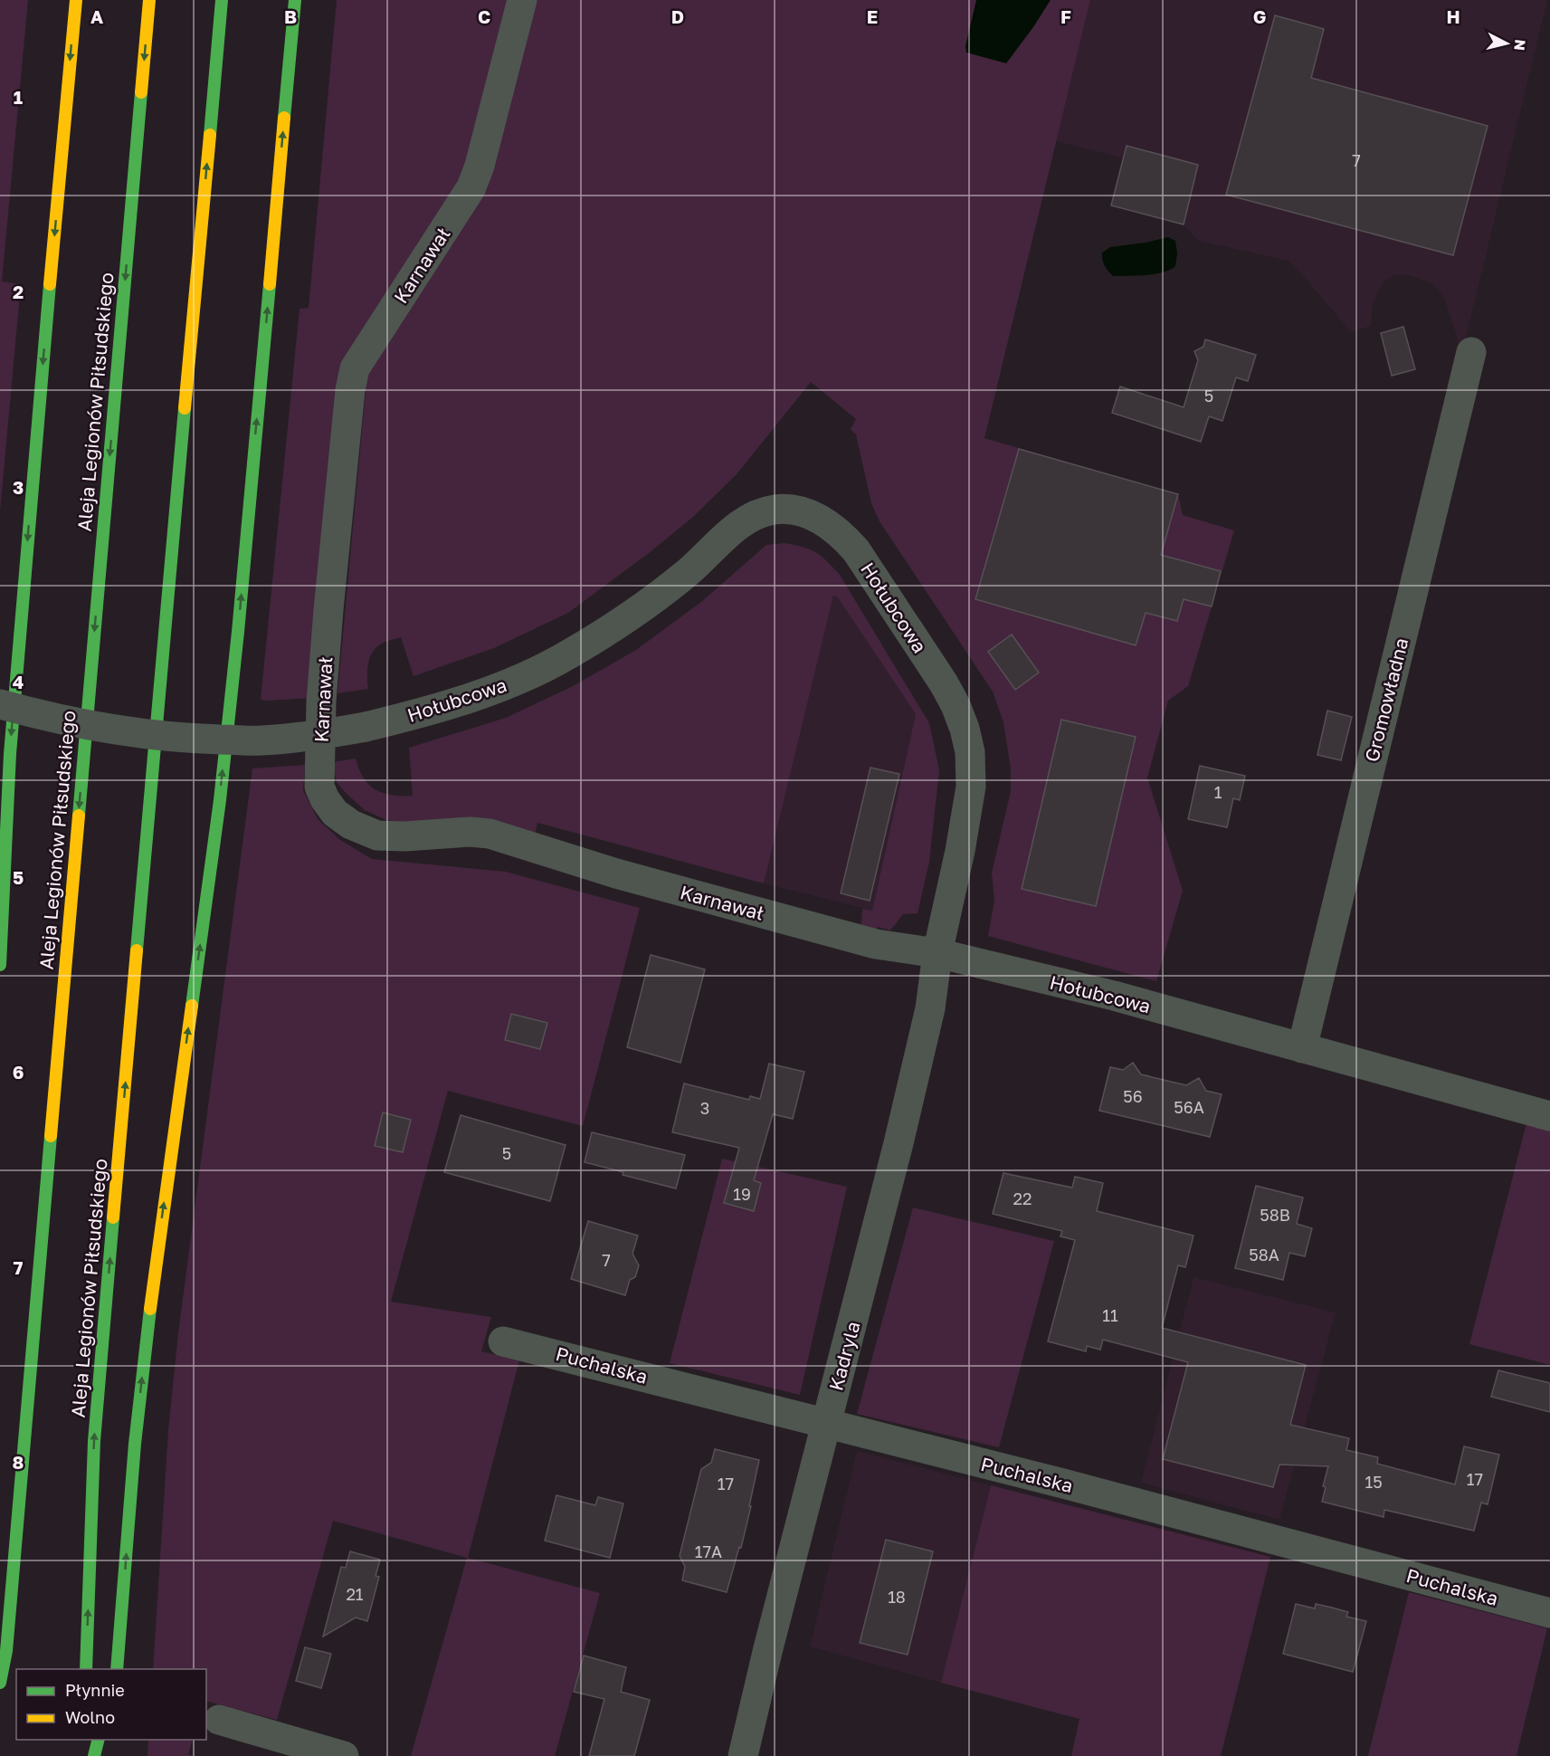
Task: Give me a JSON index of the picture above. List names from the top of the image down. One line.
{"streets":{"highway":["Aleja Legionów Piłsudskiego"],"street":["Karnawał","Hołubcowa","Gromowładna","Kadryla","Puchalska"]},"crossings":[["Karnawał","Hołubcowa"],["Karnawał","Kadryla"],["Hołubcowa","Gromowładna"],["Hołubcowa","Kadryla"],["Kadryla","Puchalska"]],"house_numbers":["7","5","1","56","56A","3","5","19","22","58B","58A","7","11","17","15","17","17A","21","18"],"legend":["Płynnie","Wolno"],"north":"right","grid":{"columns":["A","B","C","D","E","F","G","H"],"rows":["1","2","3","4","5","6","7","8"]}}
